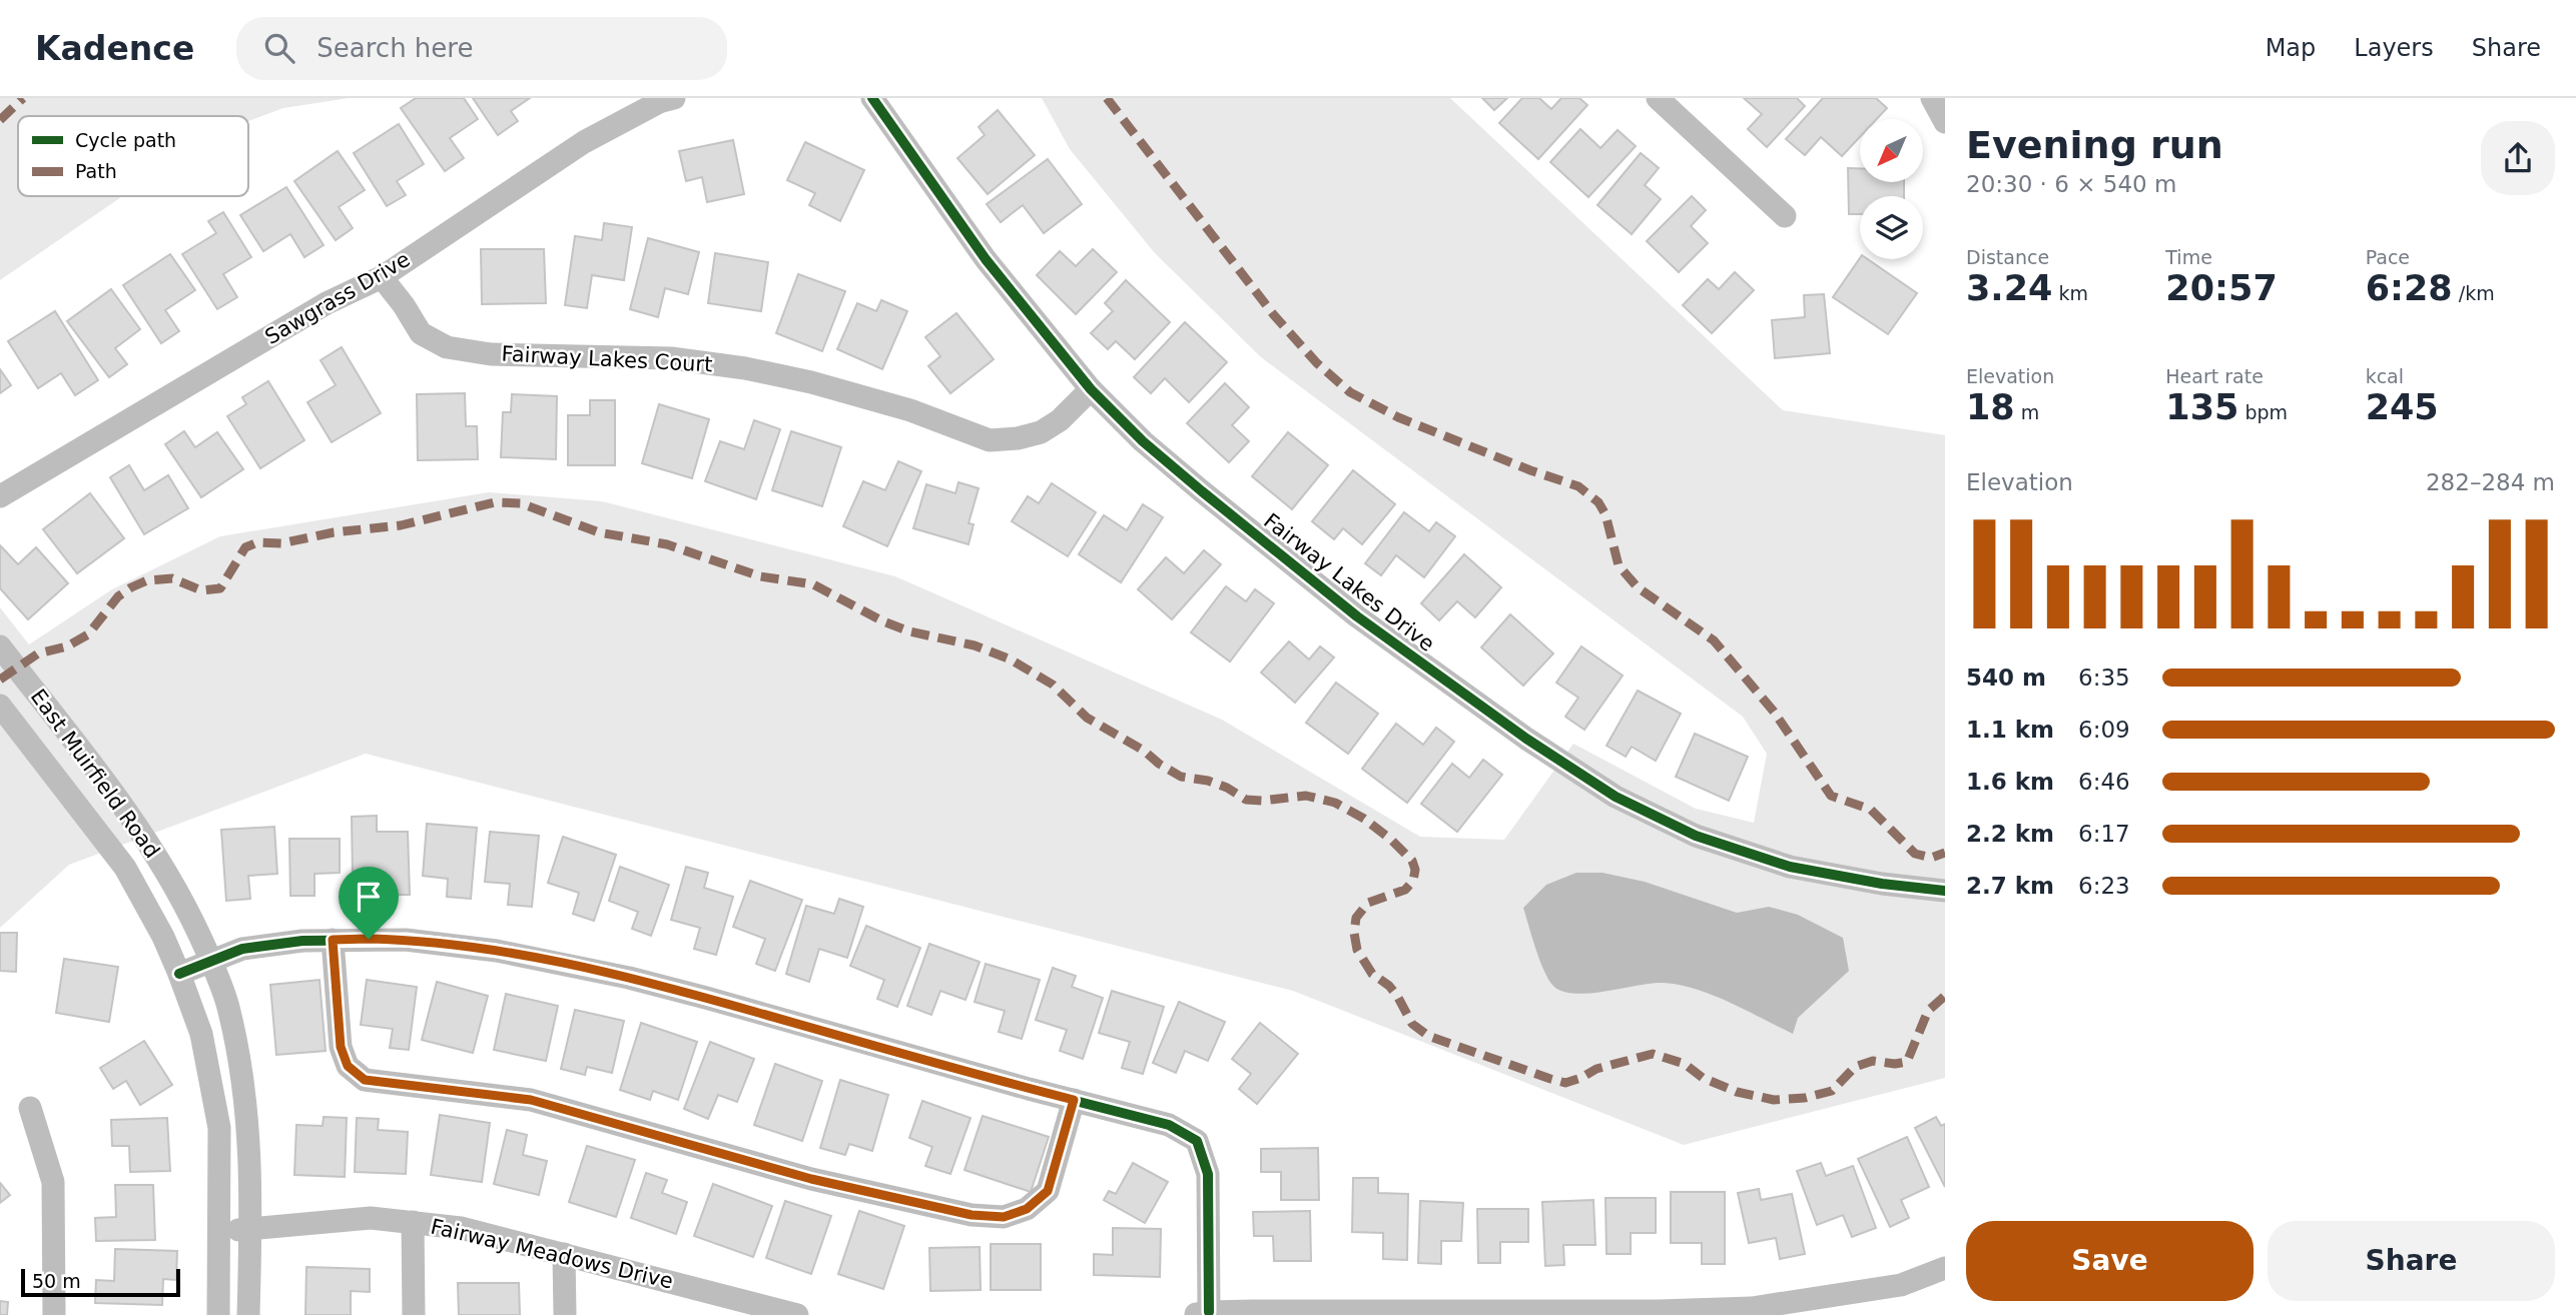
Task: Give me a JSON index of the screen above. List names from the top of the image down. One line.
{"streets":{"street":["Sawgrass Drive","Fairway Lakes Court","Fairway Lakes Drive","East Muirfield Road","Fairway Meadows Drive"]},"crossings":[["Sawgrass Drive","Fairway Lakes Court"],["Fairway Lakes Court","Fairway Lakes Drive"],["East Muirfield Road","Fairway Meadows Drive"]],"legend":["Cycle path","Path"],"scale_bar":"50 m","north":"bottom left","page":{"header":"Kadence","search":"Search here","nav":["Map","Layers","Share"],"heading":["Evening run","20:30 · 6 × 540 m"],"stats":[["Distance","3.24 km"],["Time","20:57"],["Pace","6:28 /km"],["Elevation","18 m"],["Heart rate","135 bpm"],["kcal","245"]],"chart":["Elevation","282–284 m"],"list":[{"name":"540 m","note":"6:35"},{"name":"1.1 km","note":"6:09"},{"name":"1.6 km","note":"6:46"},{"name":"2.2 km","note":"6:17"},{"name":"2.7 km","note":"6:23"}],"buttons":["Save","Share"],"scale":"50 m"}}
